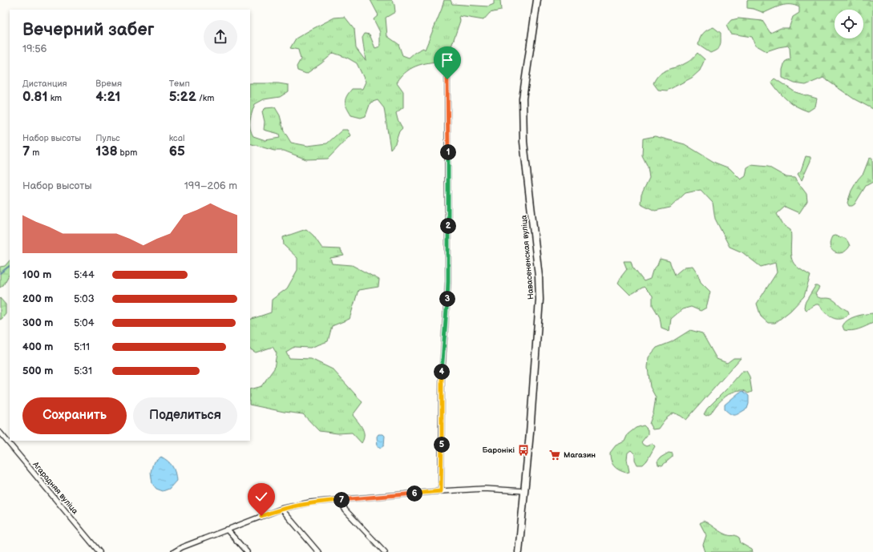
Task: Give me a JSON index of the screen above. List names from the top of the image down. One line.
{"streets":{"main road":["Навасененская вуліца"],"street":["Агародняя вуліца"]},"places":{"bus stop":["Баронікі"],"supermarket":["Магазин"]},"page":{"heading":["Вечерний забег","19:56"],"stats":[["Дистанция","0.81 km"],["Время","4:21"],["Темп","5:22 /km"],["Набор высоты","7 m"],["Пульс","138 bpm"],["kcal","65"]],"pins":["1","2","3","4","5","6","7"],"chart":["Набор высоты","199–206 m"],"list":[{"name":"100 m","note":"5:44"},{"name":"200 m","note":"5:03"},{"name":"300 m","note":"5:04"},{"name":"400 m","note":"5:11"},{"name":"500 m","note":"5:31"}],"buttons":["Сохранить","Поделиться"]}}
